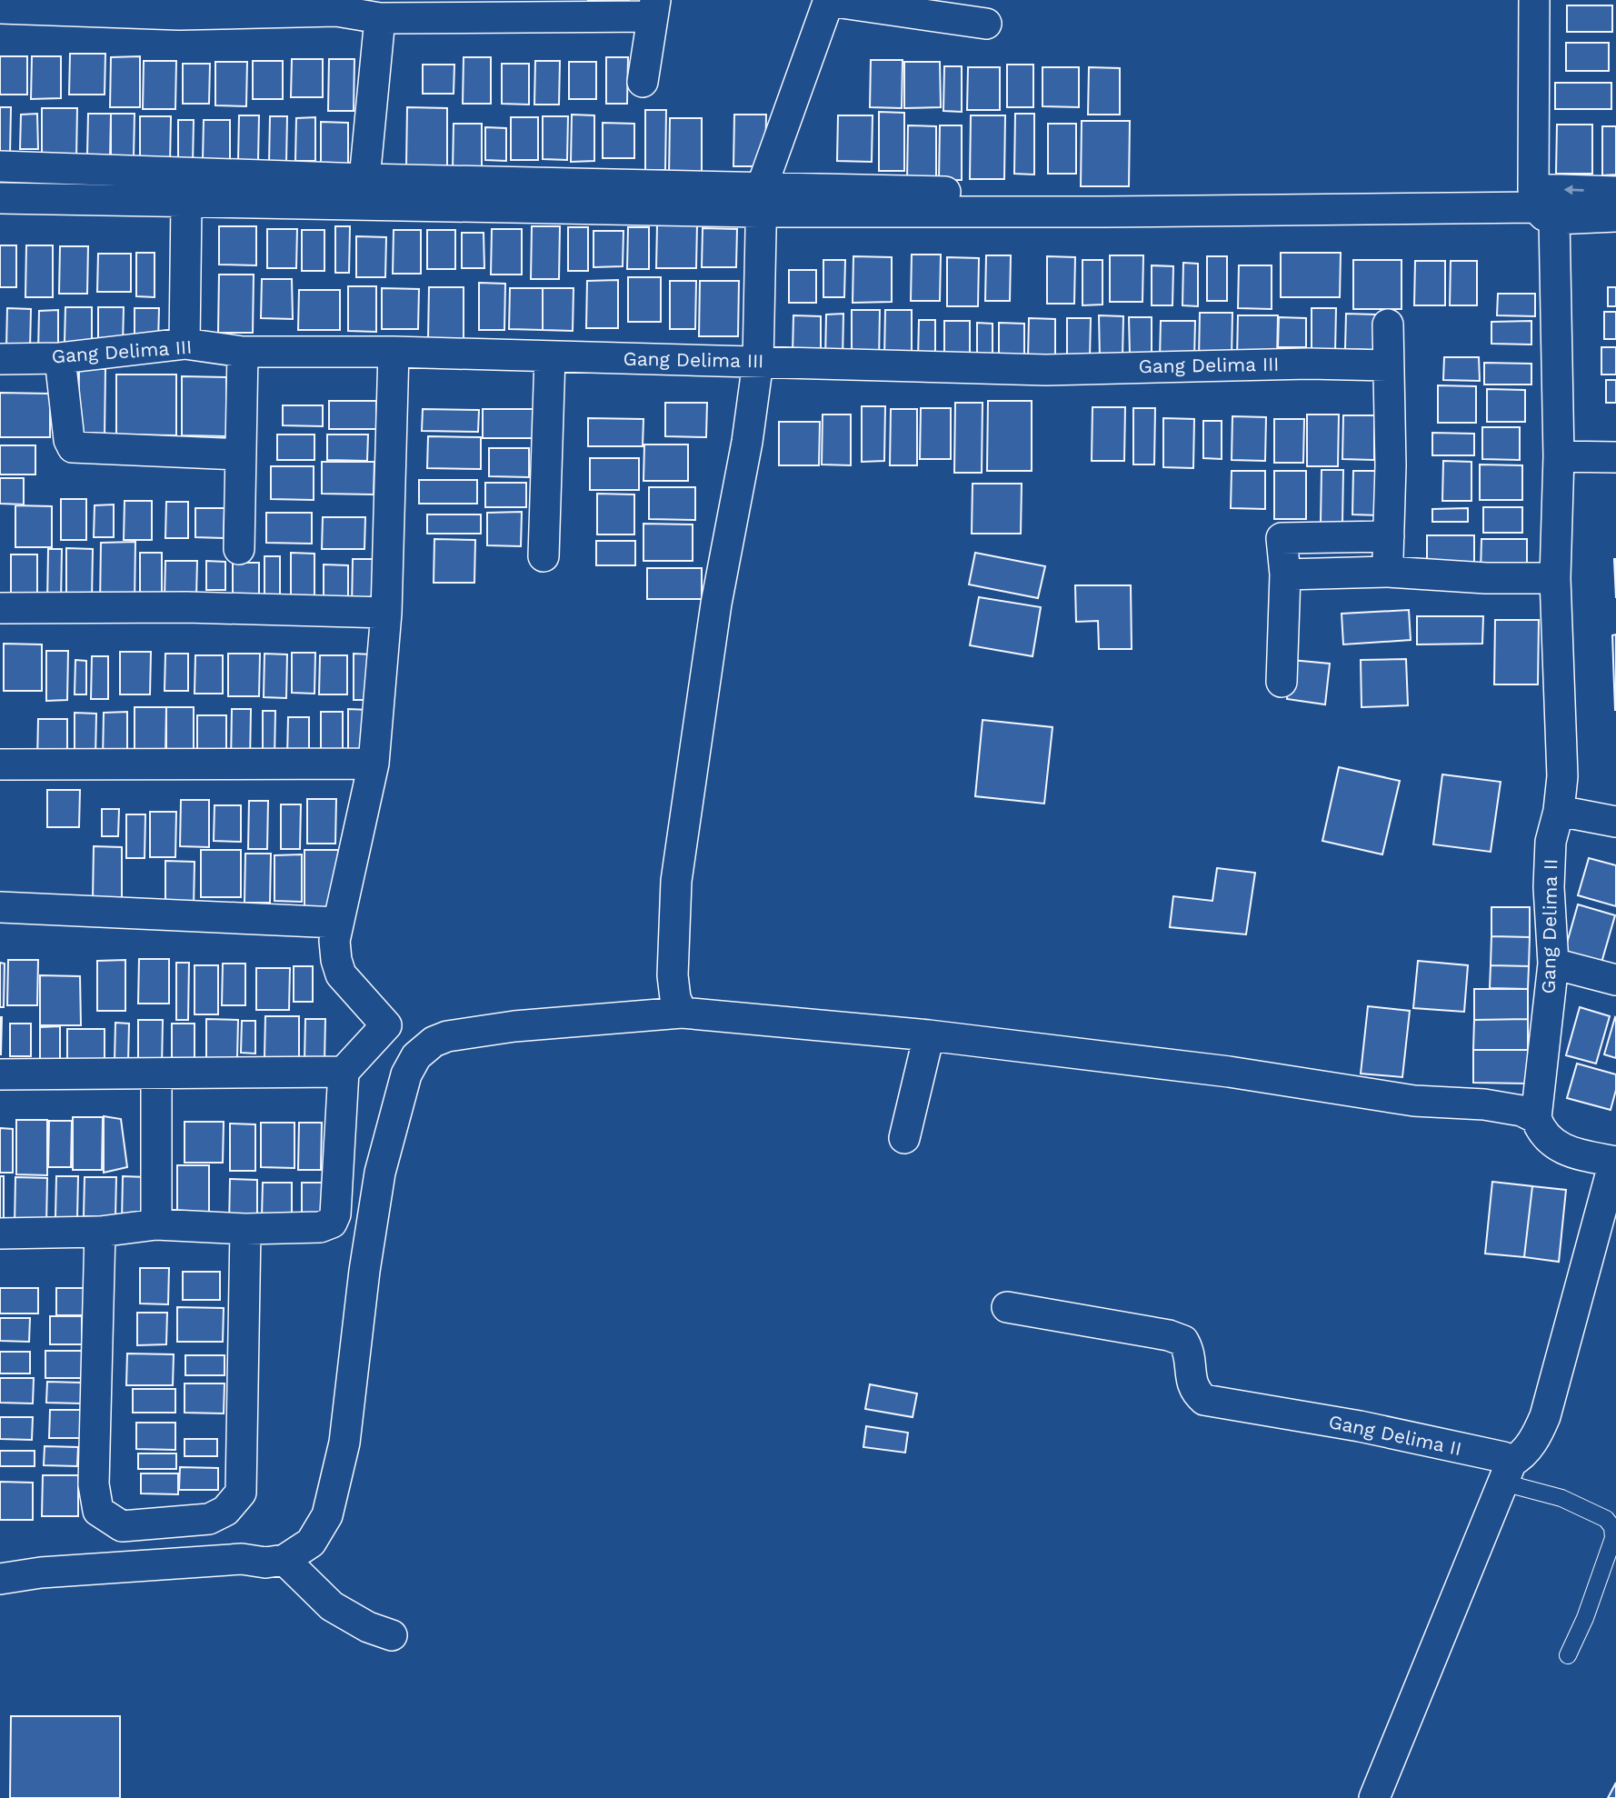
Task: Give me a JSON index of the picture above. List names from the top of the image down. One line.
{"streets":{"street":["Gang Delima III","Gang Delima II"]}}
